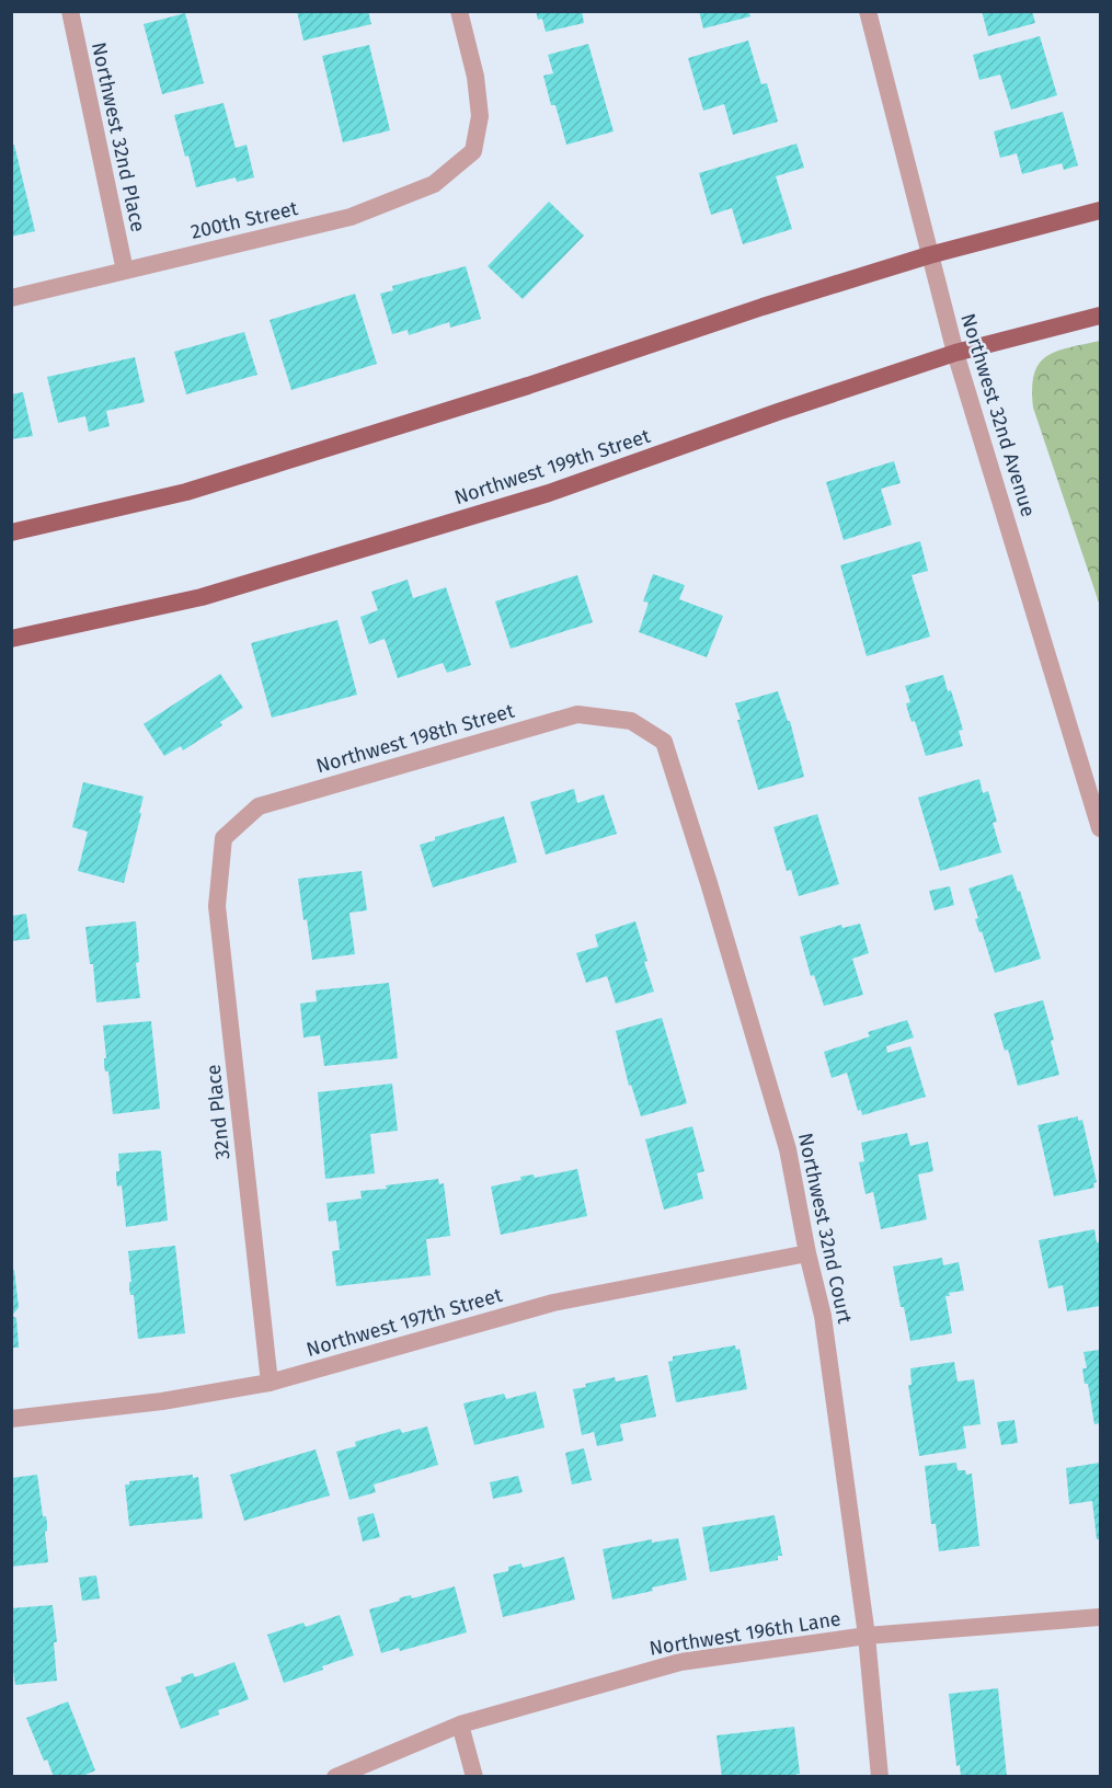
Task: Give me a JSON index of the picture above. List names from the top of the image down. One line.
{"streets":{"main road":["Northwest 199th Street"],"street":["Northwest 32nd Place","200th Street","Northwest 32nd Avenue","Northwest 198th Street","32nd Place","Northwest 32nd Court","Northwest 197th Street","Northwest 196th Lane"]},"crossings":[["Northwest 32nd Place","200th Street"],["Northwest 32nd Avenue","Northwest 199th Street"],["Northwest 198th Street","32nd Place"],["Northwest 198th Street","Northwest 32nd Court"],["32nd Place","Northwest 197th Street"],["Northwest 32nd Court","Northwest 197th Street"],["Northwest 32nd Court","Northwest 196th Lane"]]}
